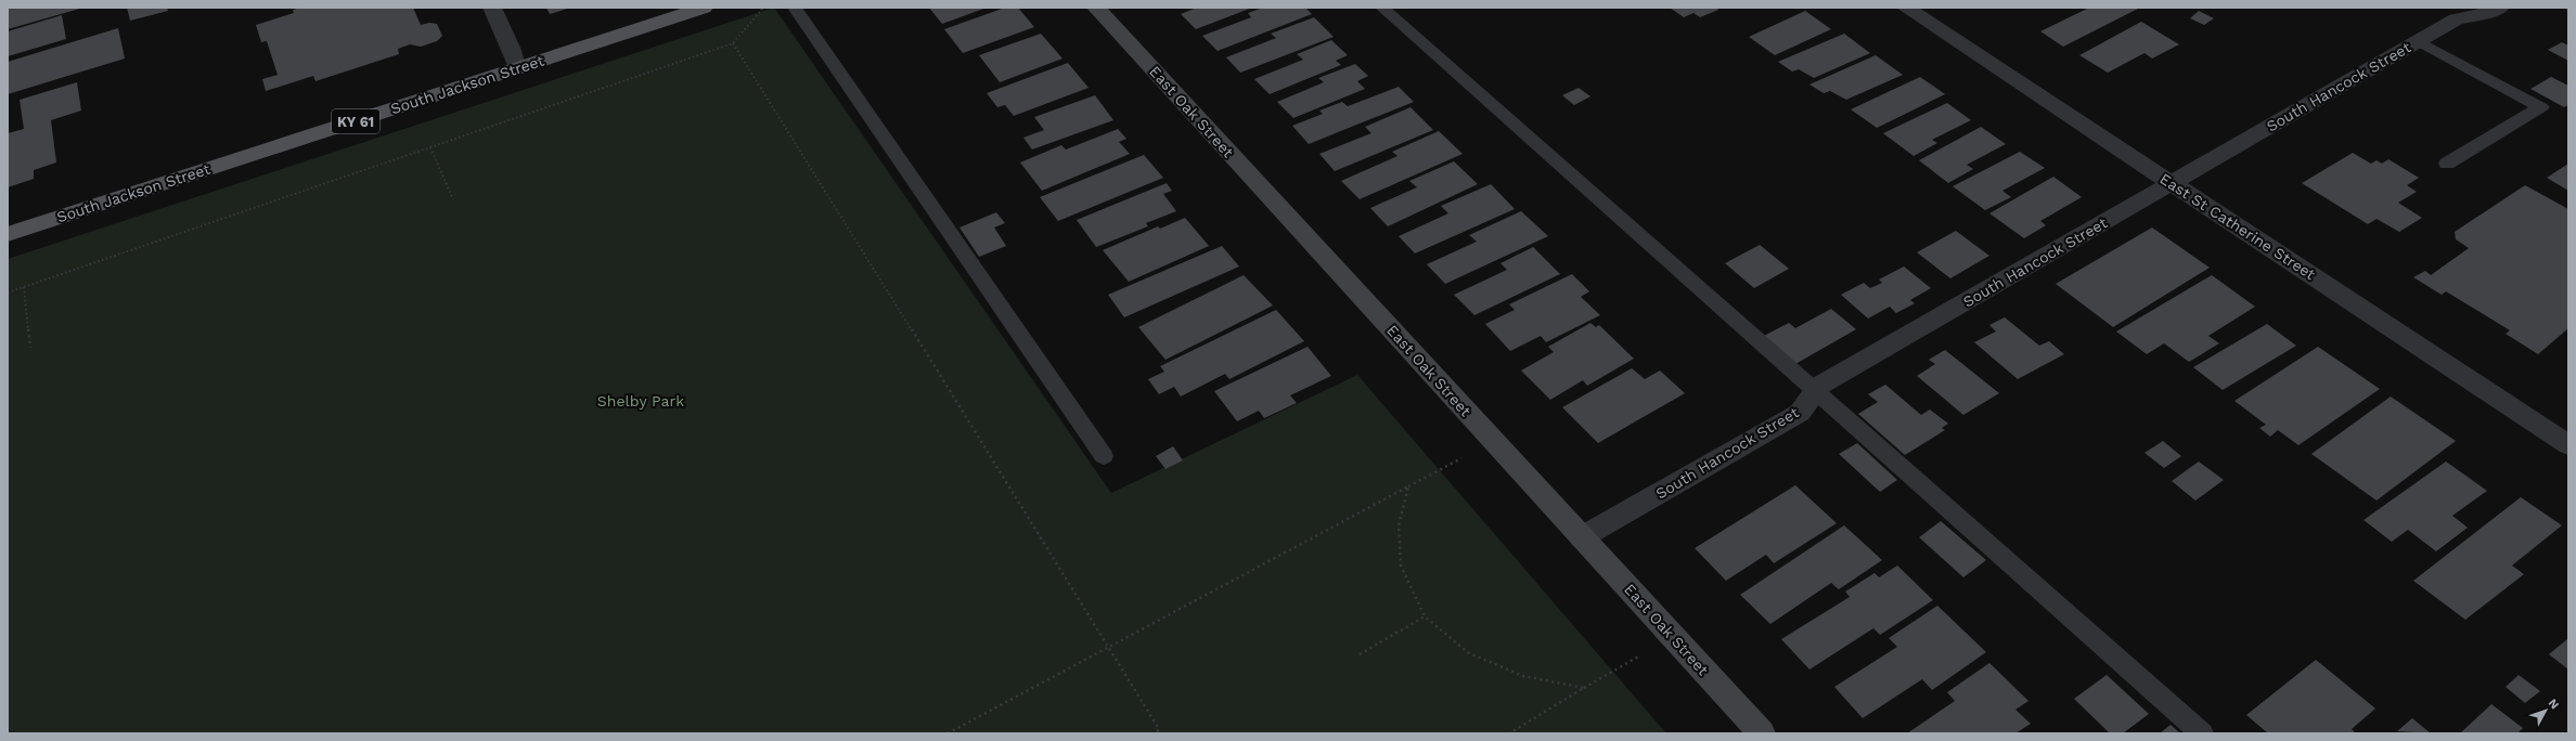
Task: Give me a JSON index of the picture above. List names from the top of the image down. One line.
{"streets":{"main road":["South Jackson Street","East Oak Street","KY 61"],"street":["South Hancock Street","East St Catherine Street"]},"crossings":[["South Hancock Street","East Oak Street"],["South Hancock Street","East St Catherine Street"]],"parks":["Shelby Park"],"north":"top right"}
